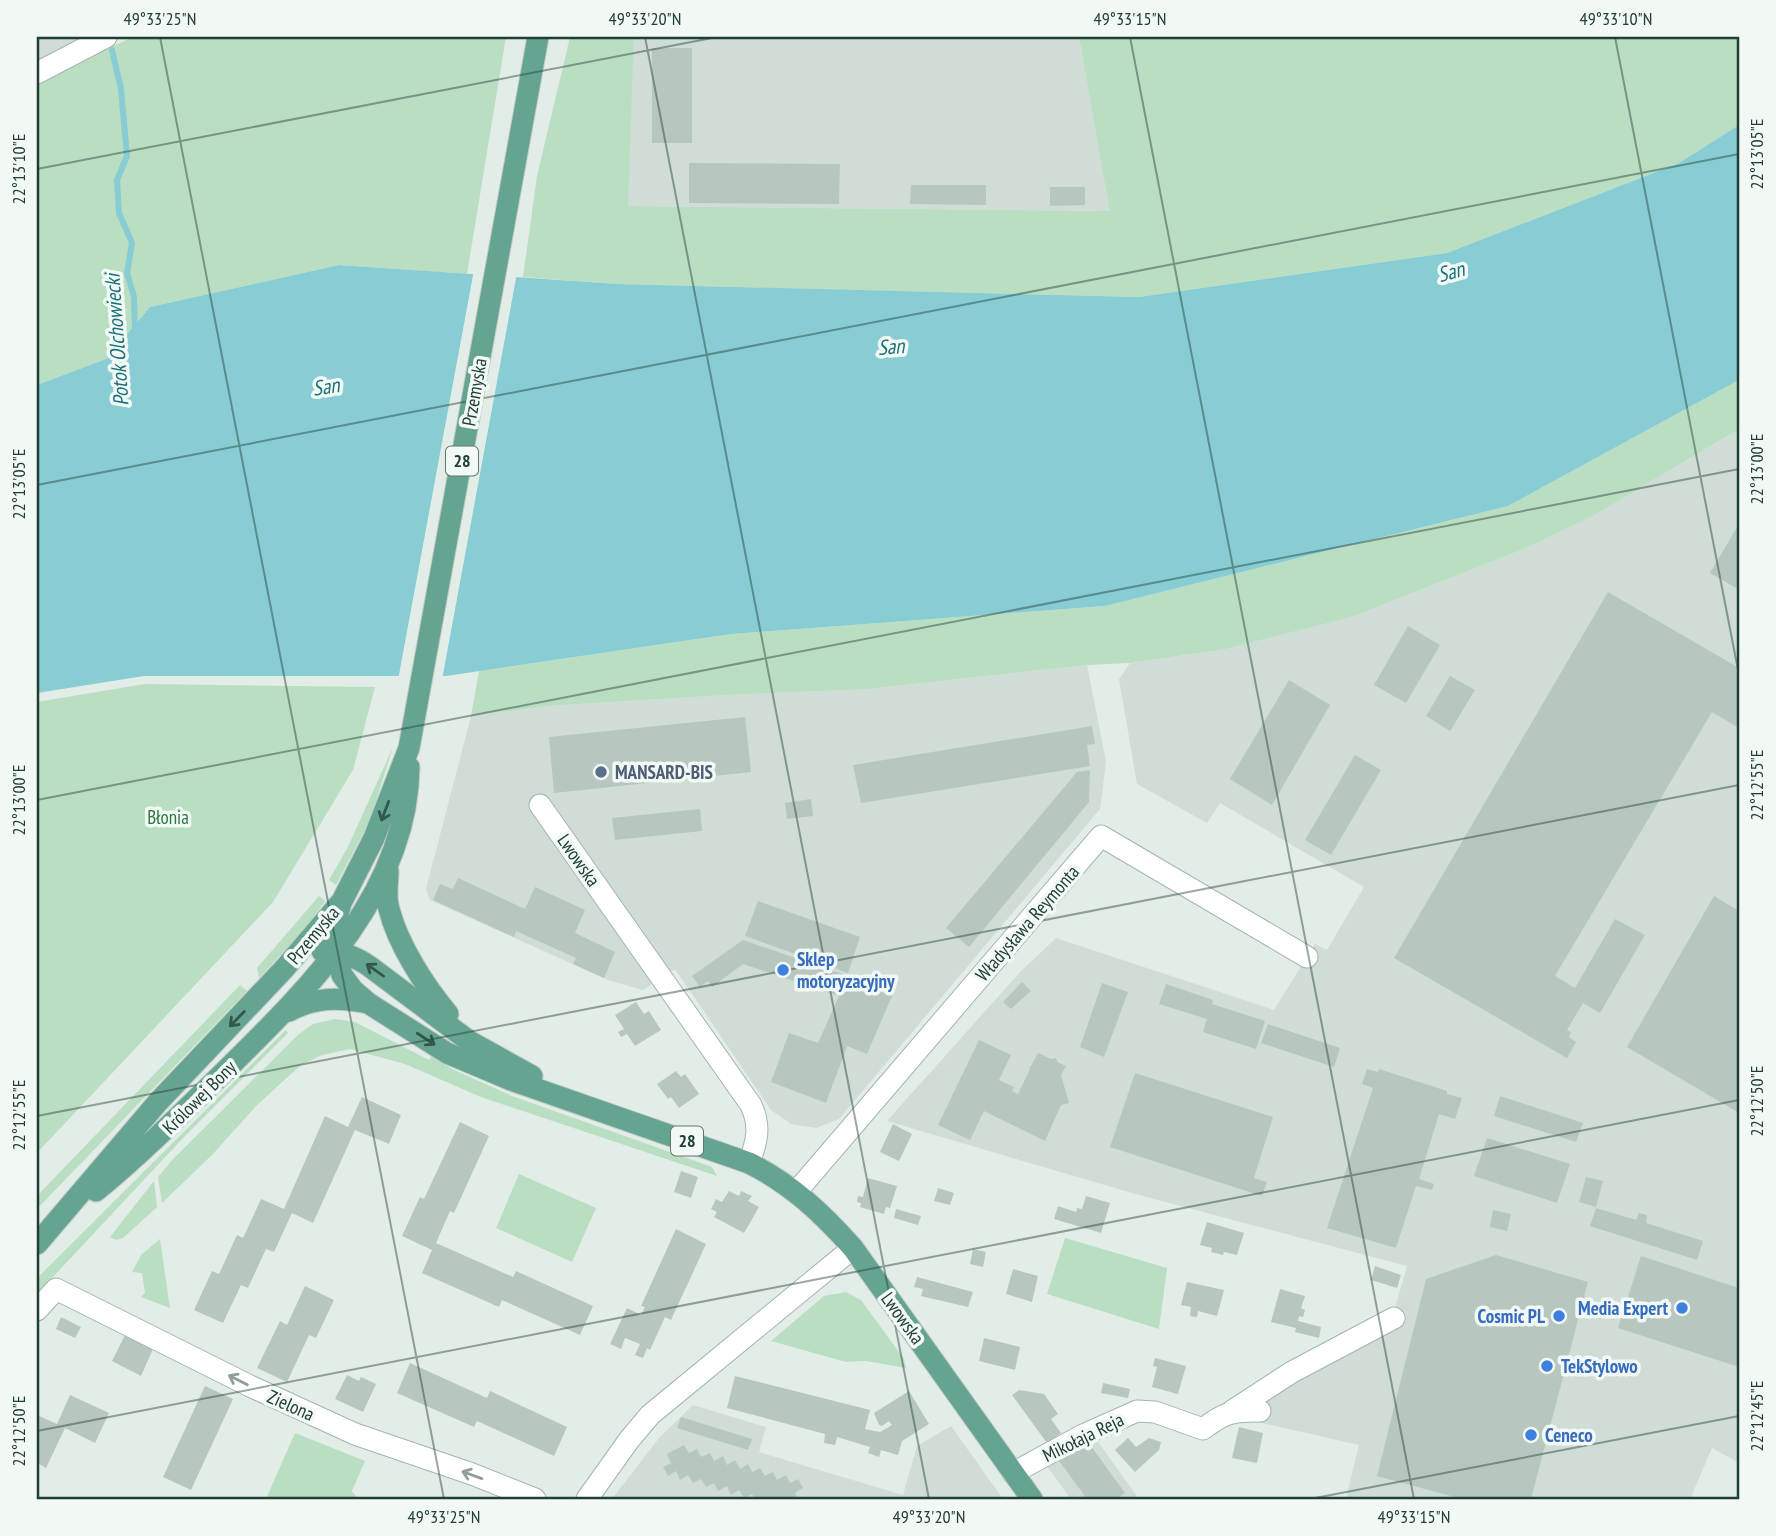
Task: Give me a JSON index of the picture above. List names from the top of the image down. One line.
{"streets":{"main road":["Przemyska","28","Lwowska","Królowej Bony"],"street":["Władysława Reymonta","Zielona","Mikołaja Reja"]},"crossings":[["Przemyska","Lwowska"],["Przemyska","Królowej Bony"],["Lwowska","Władysława Reymonta"],["Lwowska","Królowej Bony"],["Lwowska","Mikołaja Reja"]],"one_way":["Zielona"],"water":["San","Potok Olchowiecki"],"parks":["Błonia"],"places":["MANSARD-BIS","Sklep motoryzacyjny","Media Expert","Cosmic PL","TekStylowo","Ceneco"],"coordinates":["49°33'25\"N","49°33'20\"N","49°33'15\"N","49°33'10\"N","22°13'05\"E","22°13'10\"E","22°13'00\"E","22°12'55\"E","22°12'50\"E","22°12'45\"E"]}
